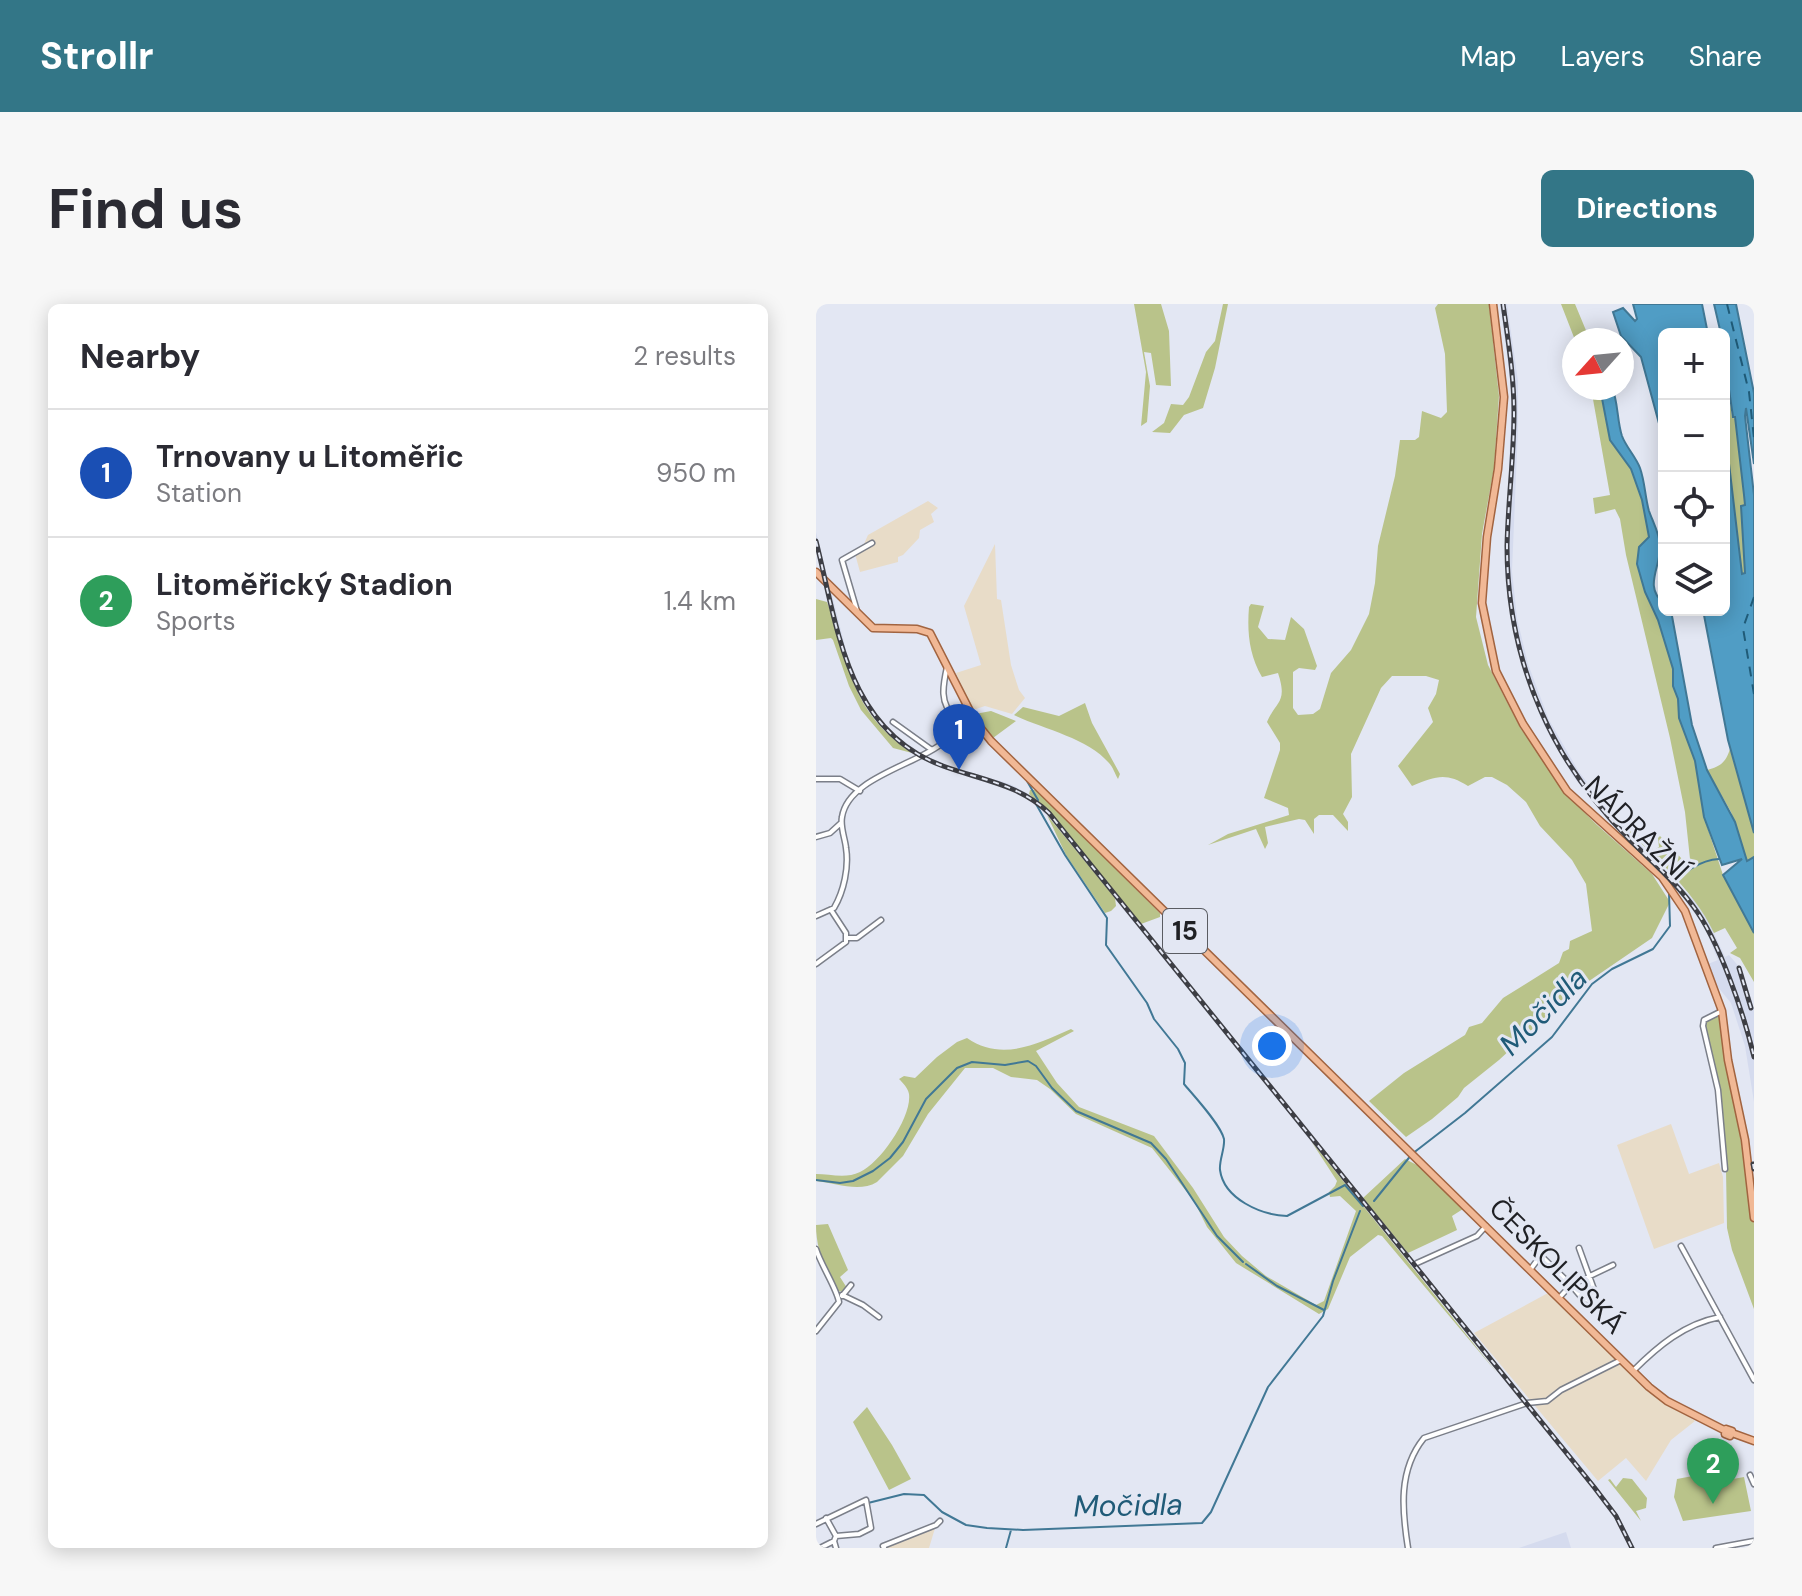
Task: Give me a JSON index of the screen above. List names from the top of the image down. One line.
{"streets":{"main road":["NÁDRAŽNÍ","15","ČESKOLIPSKÁ"]},"crossings":[["15","ČESKOLIPSKÁ"]],"water":["Močidla"],"north":"bottom left","page":{"header":"Strollr","nav":["Map","Layers","Share"],"buttons":"Directions","title":"Find us","heading":["Nearby","2 results"],"map_buttons":["+","−"],"list":[{"mark":"1","name":"Trnovany u Litoměřic","note":"Station","value":"950 m"},{"mark":"2","name":"Litoměřický Stadion","note":"Sports","value":"1.4 km"}],"pins":["1","2"]}}
